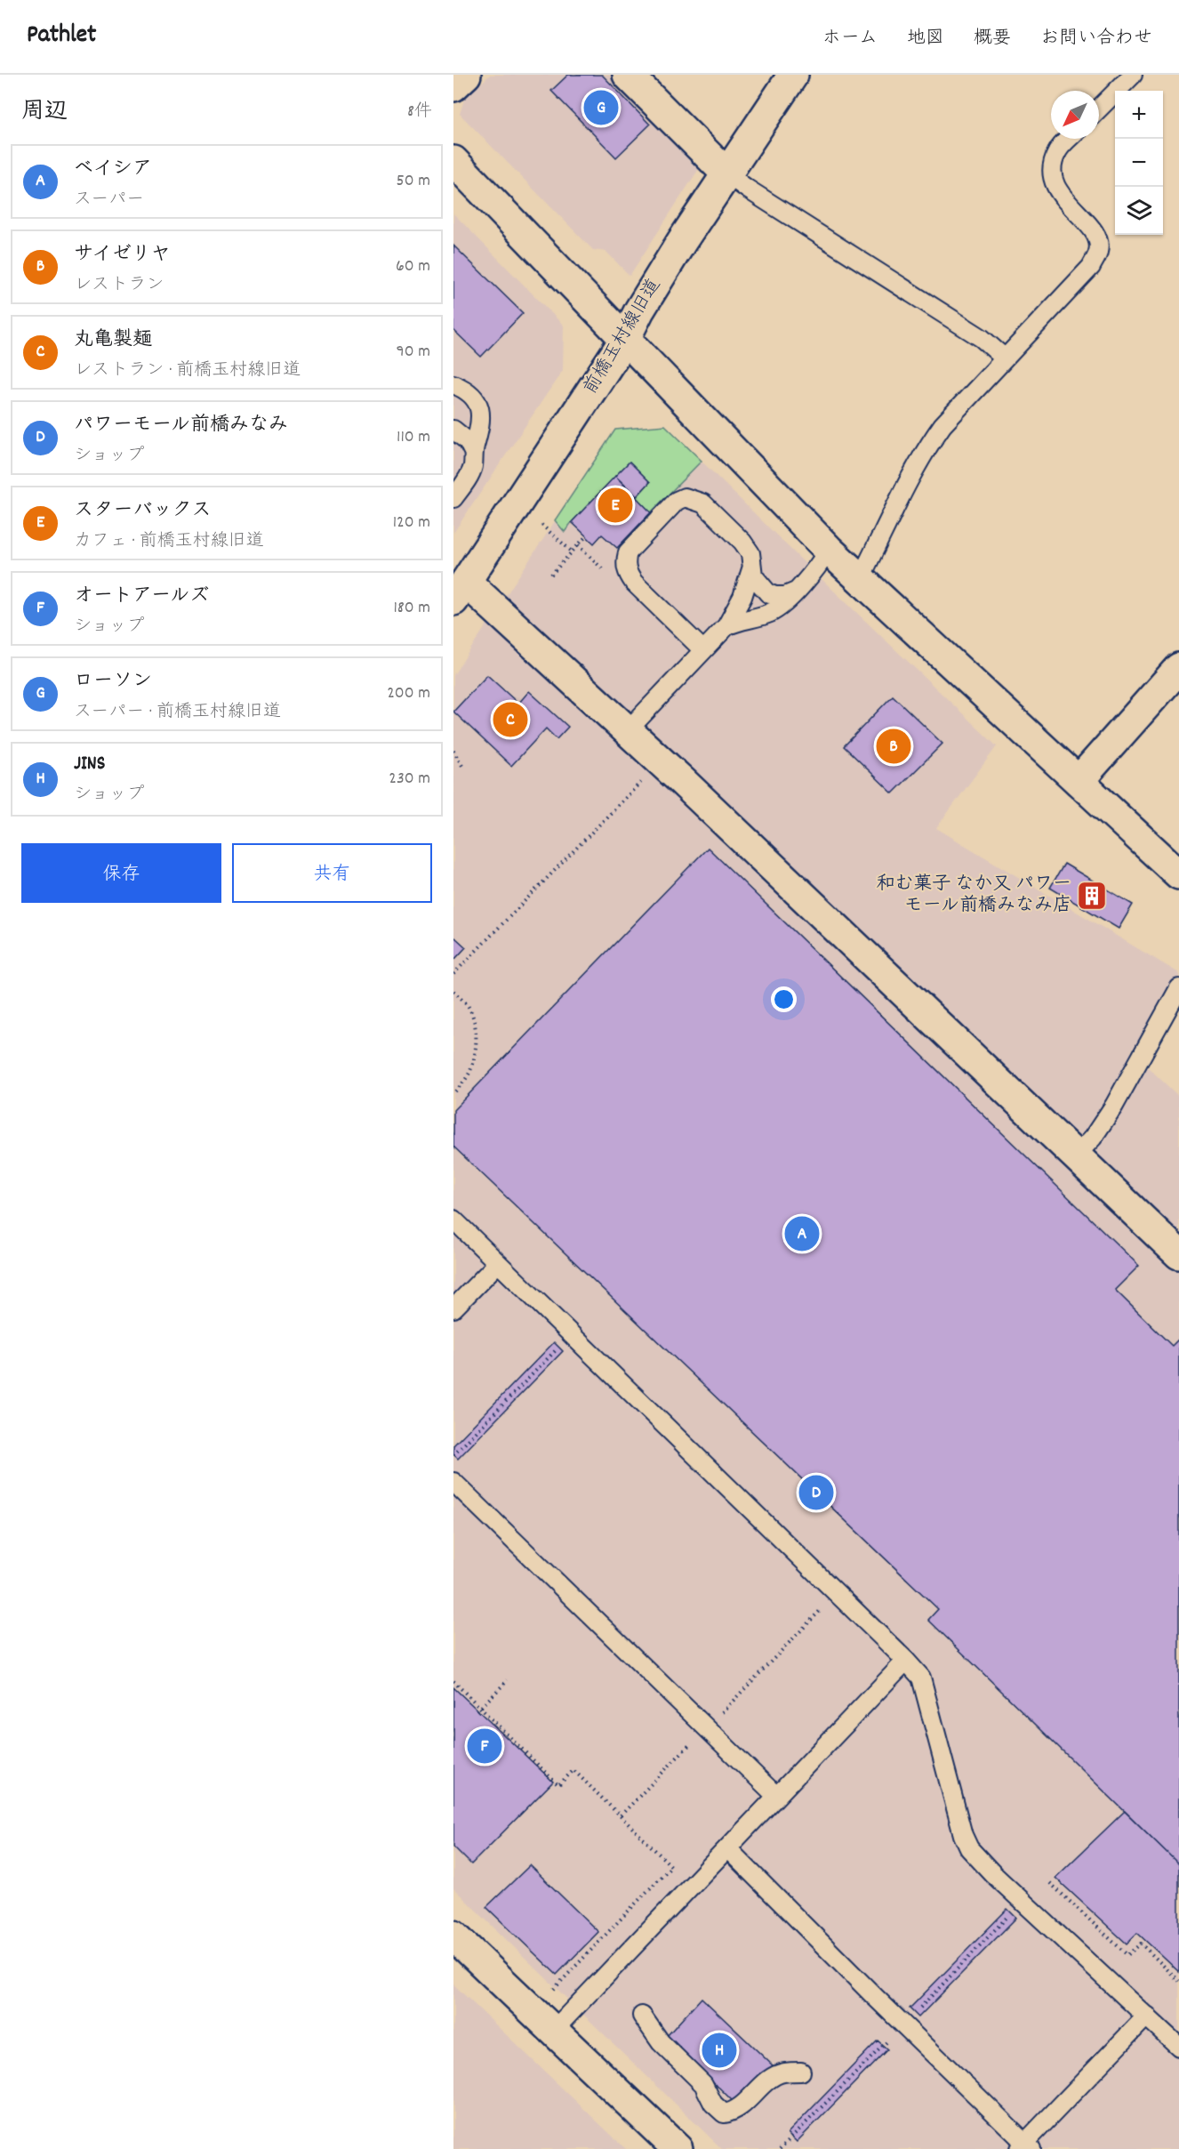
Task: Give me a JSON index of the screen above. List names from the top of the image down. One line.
{"streets":{"street":["前橋玉村線旧道"]},"places":{"building":["和む菓子 なか又 パワー モール前橋みなみ店"]},"north":"bottom left","page":{"header":"Pathlet","nav":["ホーム","地図","概要","お問い合わせ"],"heading":["周辺","8件"],"pins":["G","E","C","B","A","D","F","H"],"map_buttons":["+","−"],"list":[{"mark":"A","name":"ベイシア","note":"スーパー","value":"50 m"},{"mark":"B","name":"サイゼリヤ","note":"レストラン","value":"60 m"},{"mark":"C","name":"丸亀製麺","note":"レストラン · 前橋玉村線旧道","value":"90 m"},{"mark":"D","name":"パワーモール前橋みなみ","note":"ショップ","value":"110 m"},{"mark":"E","name":"スターバックス","note":"カフェ · 前橋玉村線旧道","value":"120 m"},{"mark":"F","name":"オートアールズ","note":"ショップ","value":"180 m"},{"mark":"G","name":"ローソン","note":"スーパー · 前橋玉村線旧道","value":"200 m"},{"mark":"H","name":"JINS","note":"ショップ","value":"230 m"}],"buttons":["保存","共有"]}}
